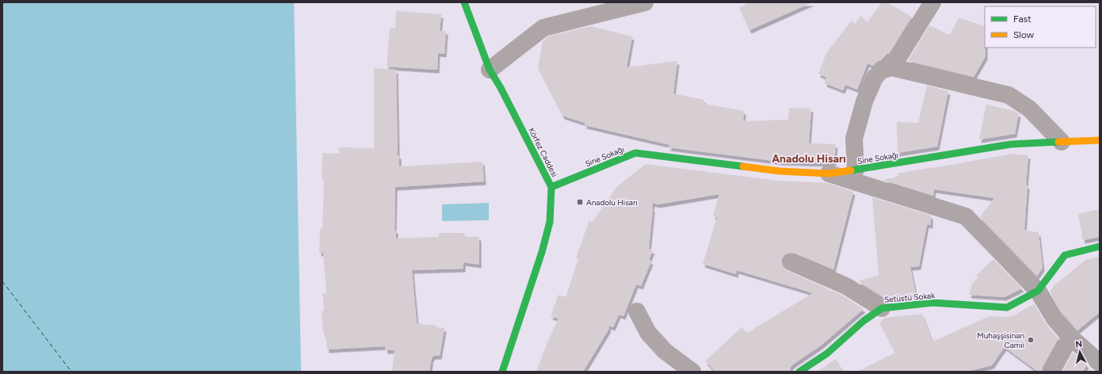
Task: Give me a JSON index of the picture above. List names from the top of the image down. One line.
{"streets":{"street":["Körfez Caddesi","Sine Sokağı","Setüstü Sokak"]},"crossings":[["Körfez Caddesi","Sine Sokağı"]],"districts":["Anadolu Hisarı"],"places":{"transit":["Anadolu Hisarı"],"other":["Muhaşşisinan Camii"]},"legend":["Fast","Slow"],"north":"top"}
